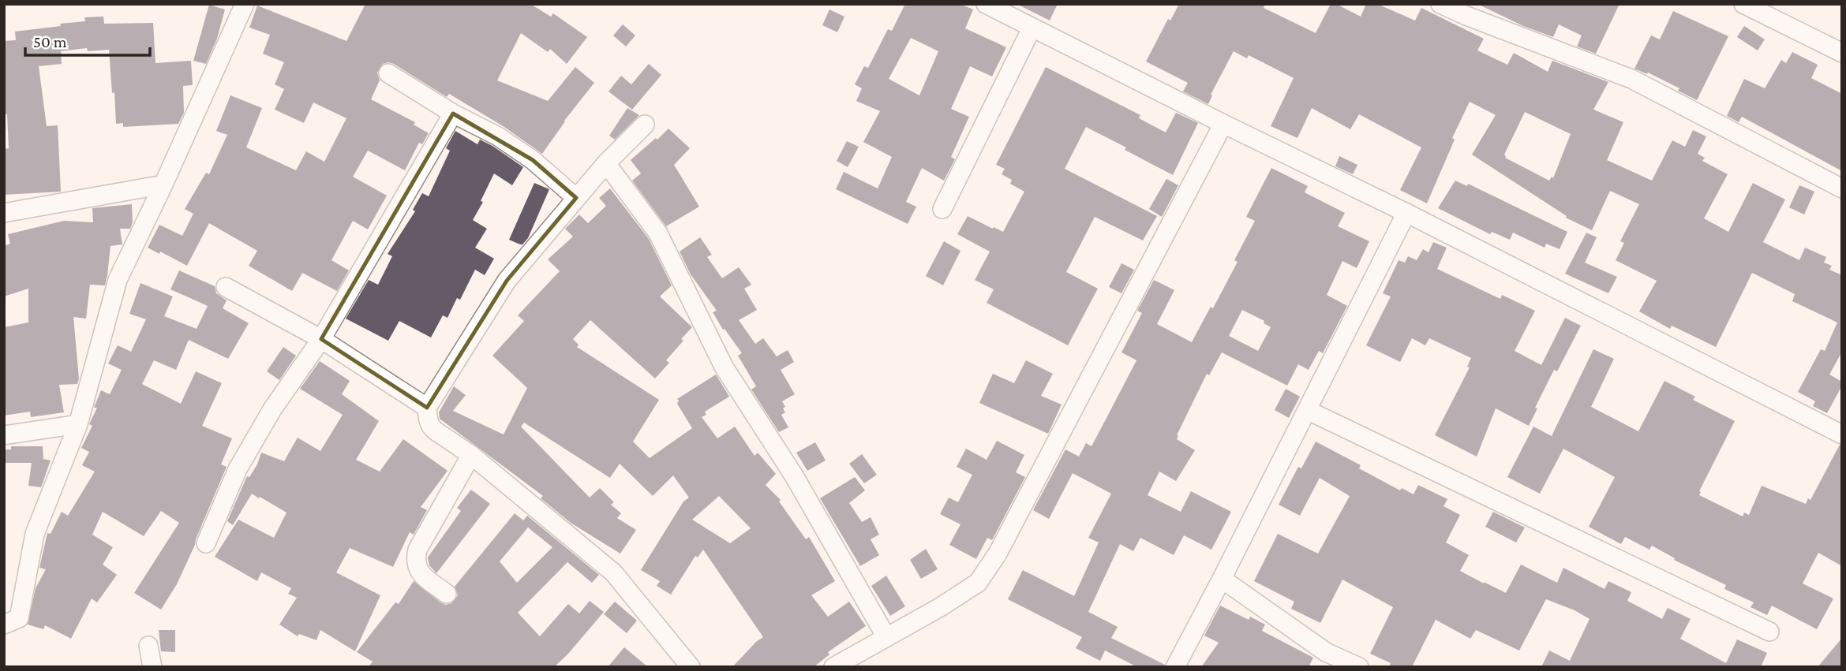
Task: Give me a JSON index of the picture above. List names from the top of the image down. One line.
{"scale_bar":"50 m"}
